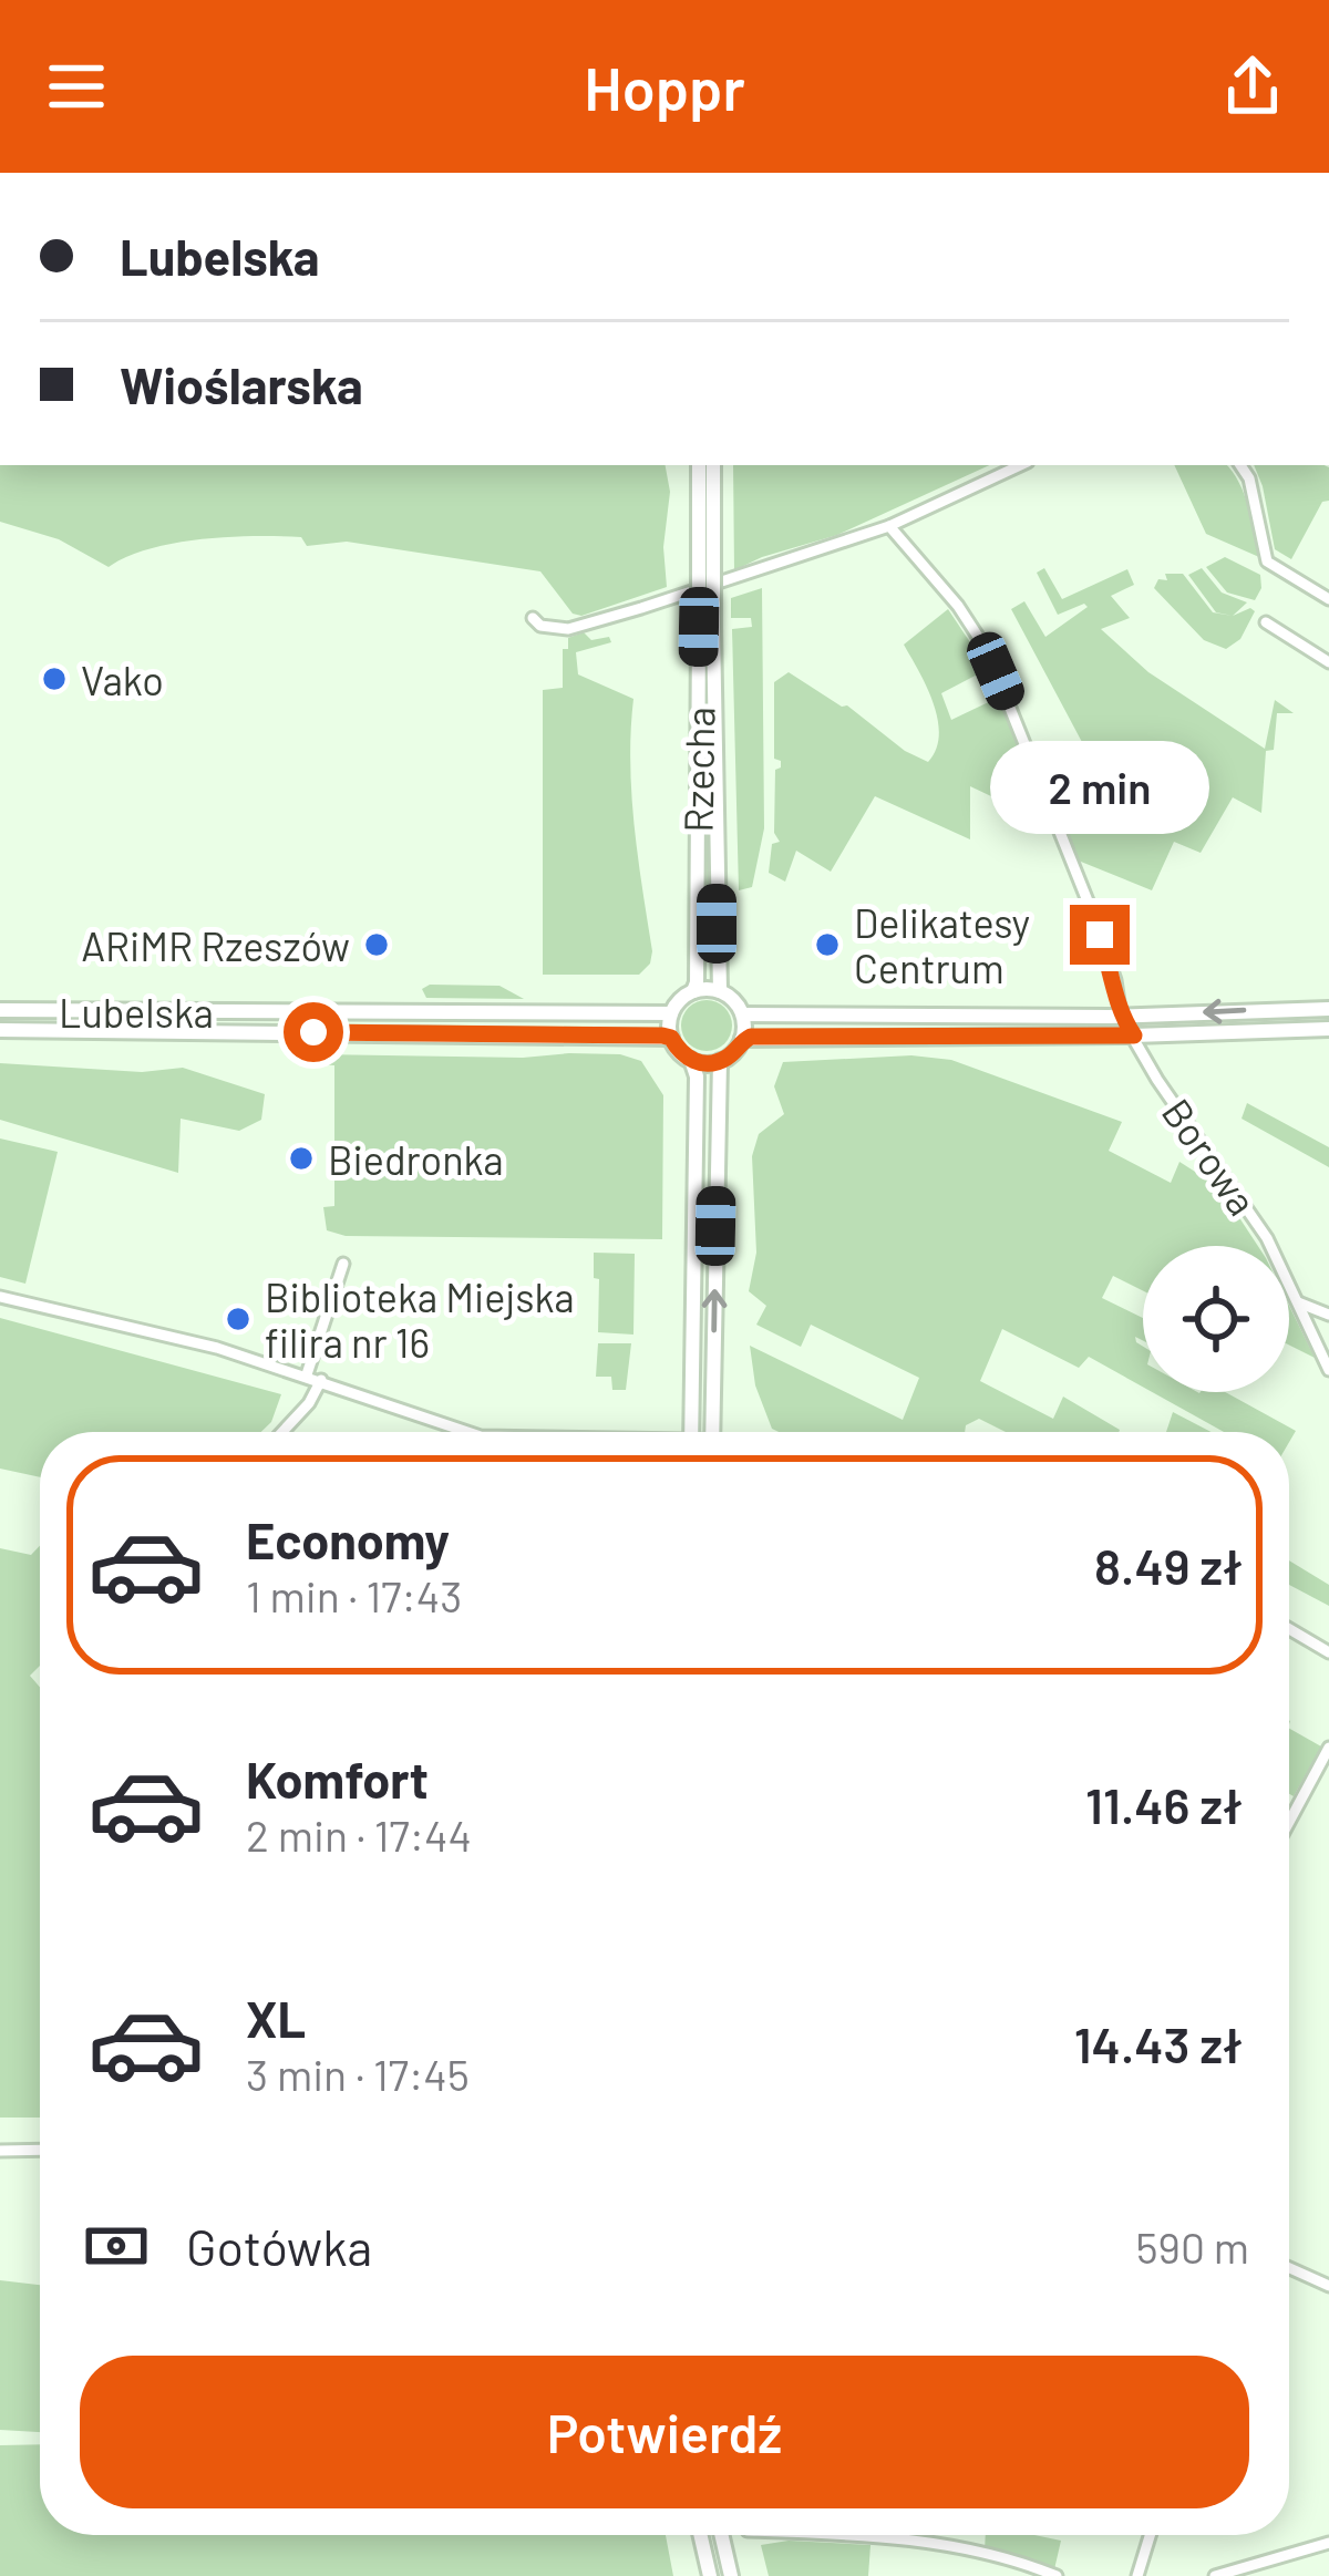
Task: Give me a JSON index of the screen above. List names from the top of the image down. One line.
{"streets":{"main road":["Rzecha","Lubelska"],"street":["Borowa"]},"crossings":[["Rzecha","Lubelska"]],"places":["Vako","ARiMR Rzeszów","Delikatesy Centrum","Biedronka","Biblioteka Miejska filira nr 16"],"page":{"header":"Hoppr","banner":["Lubelska","Wioślarska"],"bubble":"2 min","list":[{"name":"Economy","note":"1 min · 17:43","value":"8.49 zł"},{"name":"Komfort","note":"2 min · 17:44","value":"11.46 zł"},{"name":"XL","note":"3 min · 17:45","value":"14.43 zł"}],"pay":["Gotówka","590 m"],"buttons":"Potwierdź"}}
